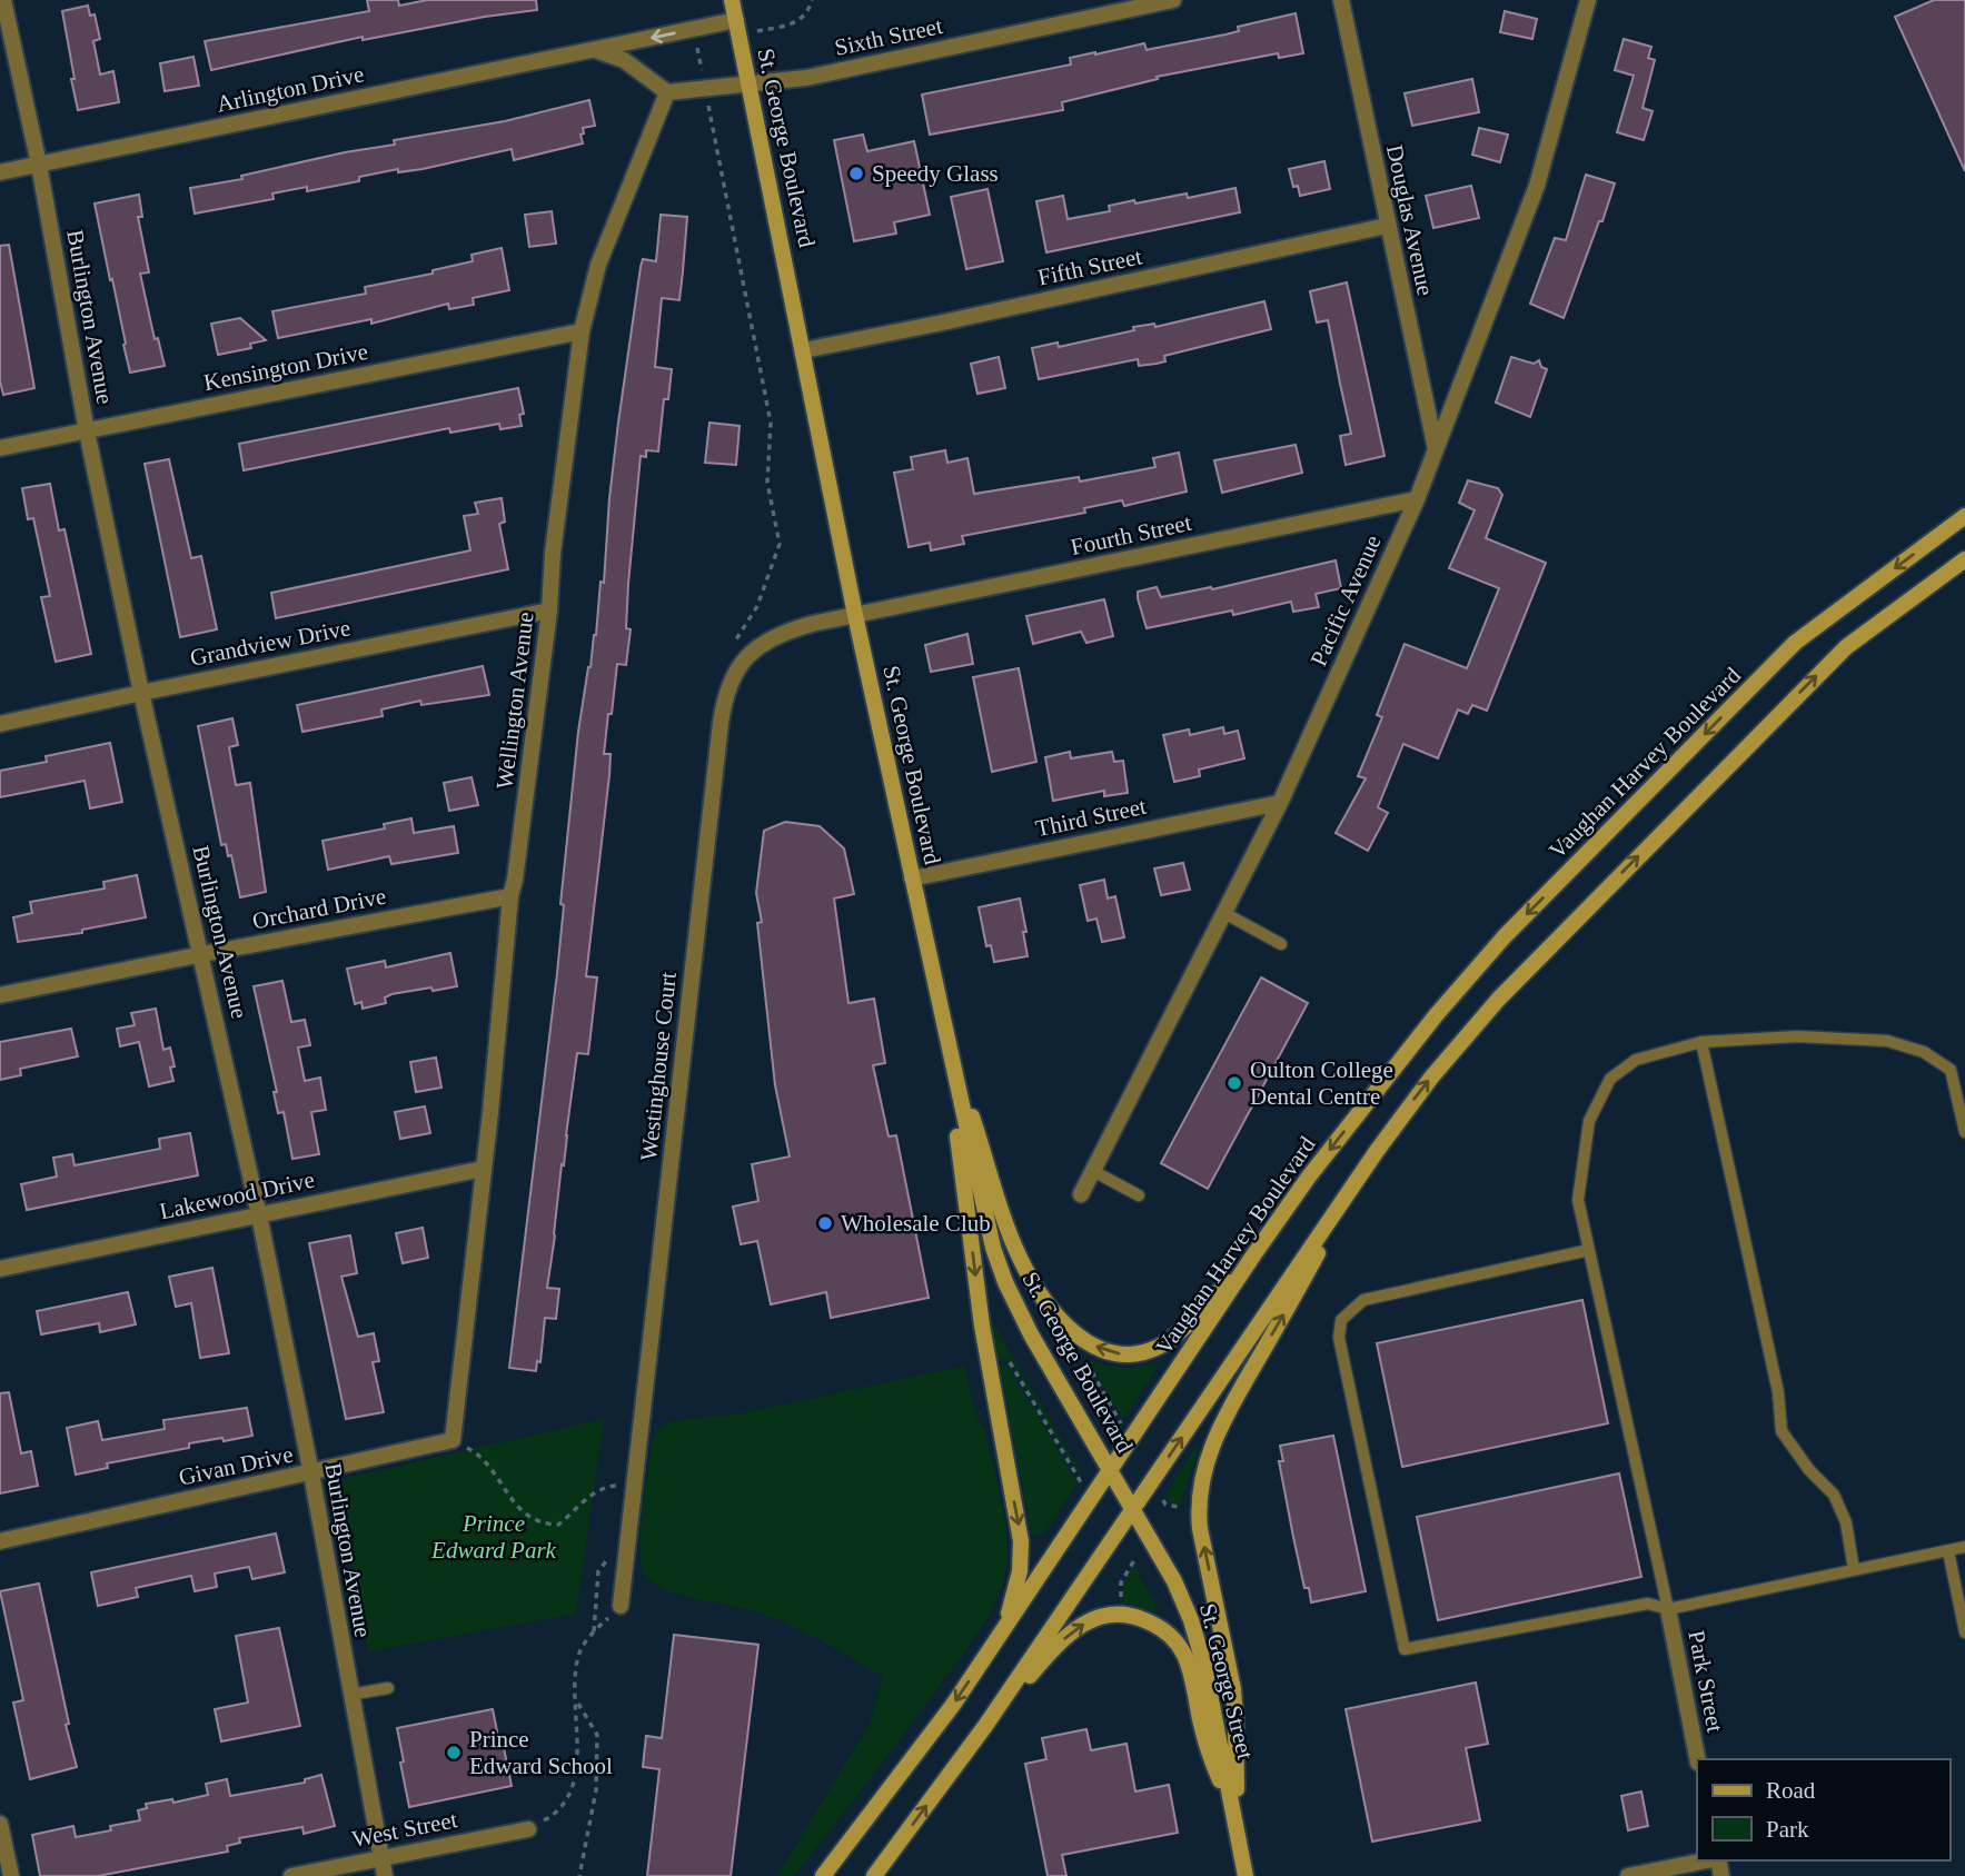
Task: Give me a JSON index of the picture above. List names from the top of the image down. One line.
{"streets":{"main road":["St. George Boulevard","Vaughan Harvey Boulevard","St. George Street"],"street":["Sixth Street","Arlington Drive","Douglas Avenue","Fifth Street","Burlington Avenue","Kensington Drive","Fourth Street","Pacific Avenue","Grandview Drive","Wellington Avenue","Third Street","Orchard Drive","Westinghouse Court","Lakewood Drive","Givan Drive","Park Street","West Street"]},"crossings":[["Sixth Street","St. George Boulevard"],["Arlington Drive","St. George Boulevard"],["Arlington Drive","Burlington Avenue"],["Arlington Drive","Wellington Avenue"],["St. George Boulevard","Fifth Street"],["St. George Boulevard","Fourth Street"],["St. George Boulevard","Vaughan Harvey Boulevard"],["St. George Boulevard","Third Street"],["St. George Boulevard","Westinghouse Court"],["St. George Boulevard","St. George Street"],["Douglas Avenue","Fifth Street"],["Douglas Avenue","Pacific Avenue"],["Burlington Avenue","Kensington Drive"],["Burlington Avenue","Grandview Drive"],["Burlington Avenue","Orchard Drive"],["Burlington Avenue","Lakewood Drive"],["Burlington Avenue","Givan Drive"],["Burlington Avenue","West Street"],["Kensington Drive","Wellington Avenue"],["Fourth Street","Pacific Avenue"],["Fourth Street","Westinghouse Court"],["Pacific Avenue","Third Street"],["Grandview Drive","Wellington Avenue"],["Wellington Avenue","Orchard Drive"],["Wellington Avenue","Lakewood Drive"],["Wellington Avenue","Givan Drive"]],"parks":["Prince Edward Park"],"places":["Speedy Glass","Oulton College Dental Centre","Wholesale Club","Prince Edward School"],"legend":["Road","Park"]}
